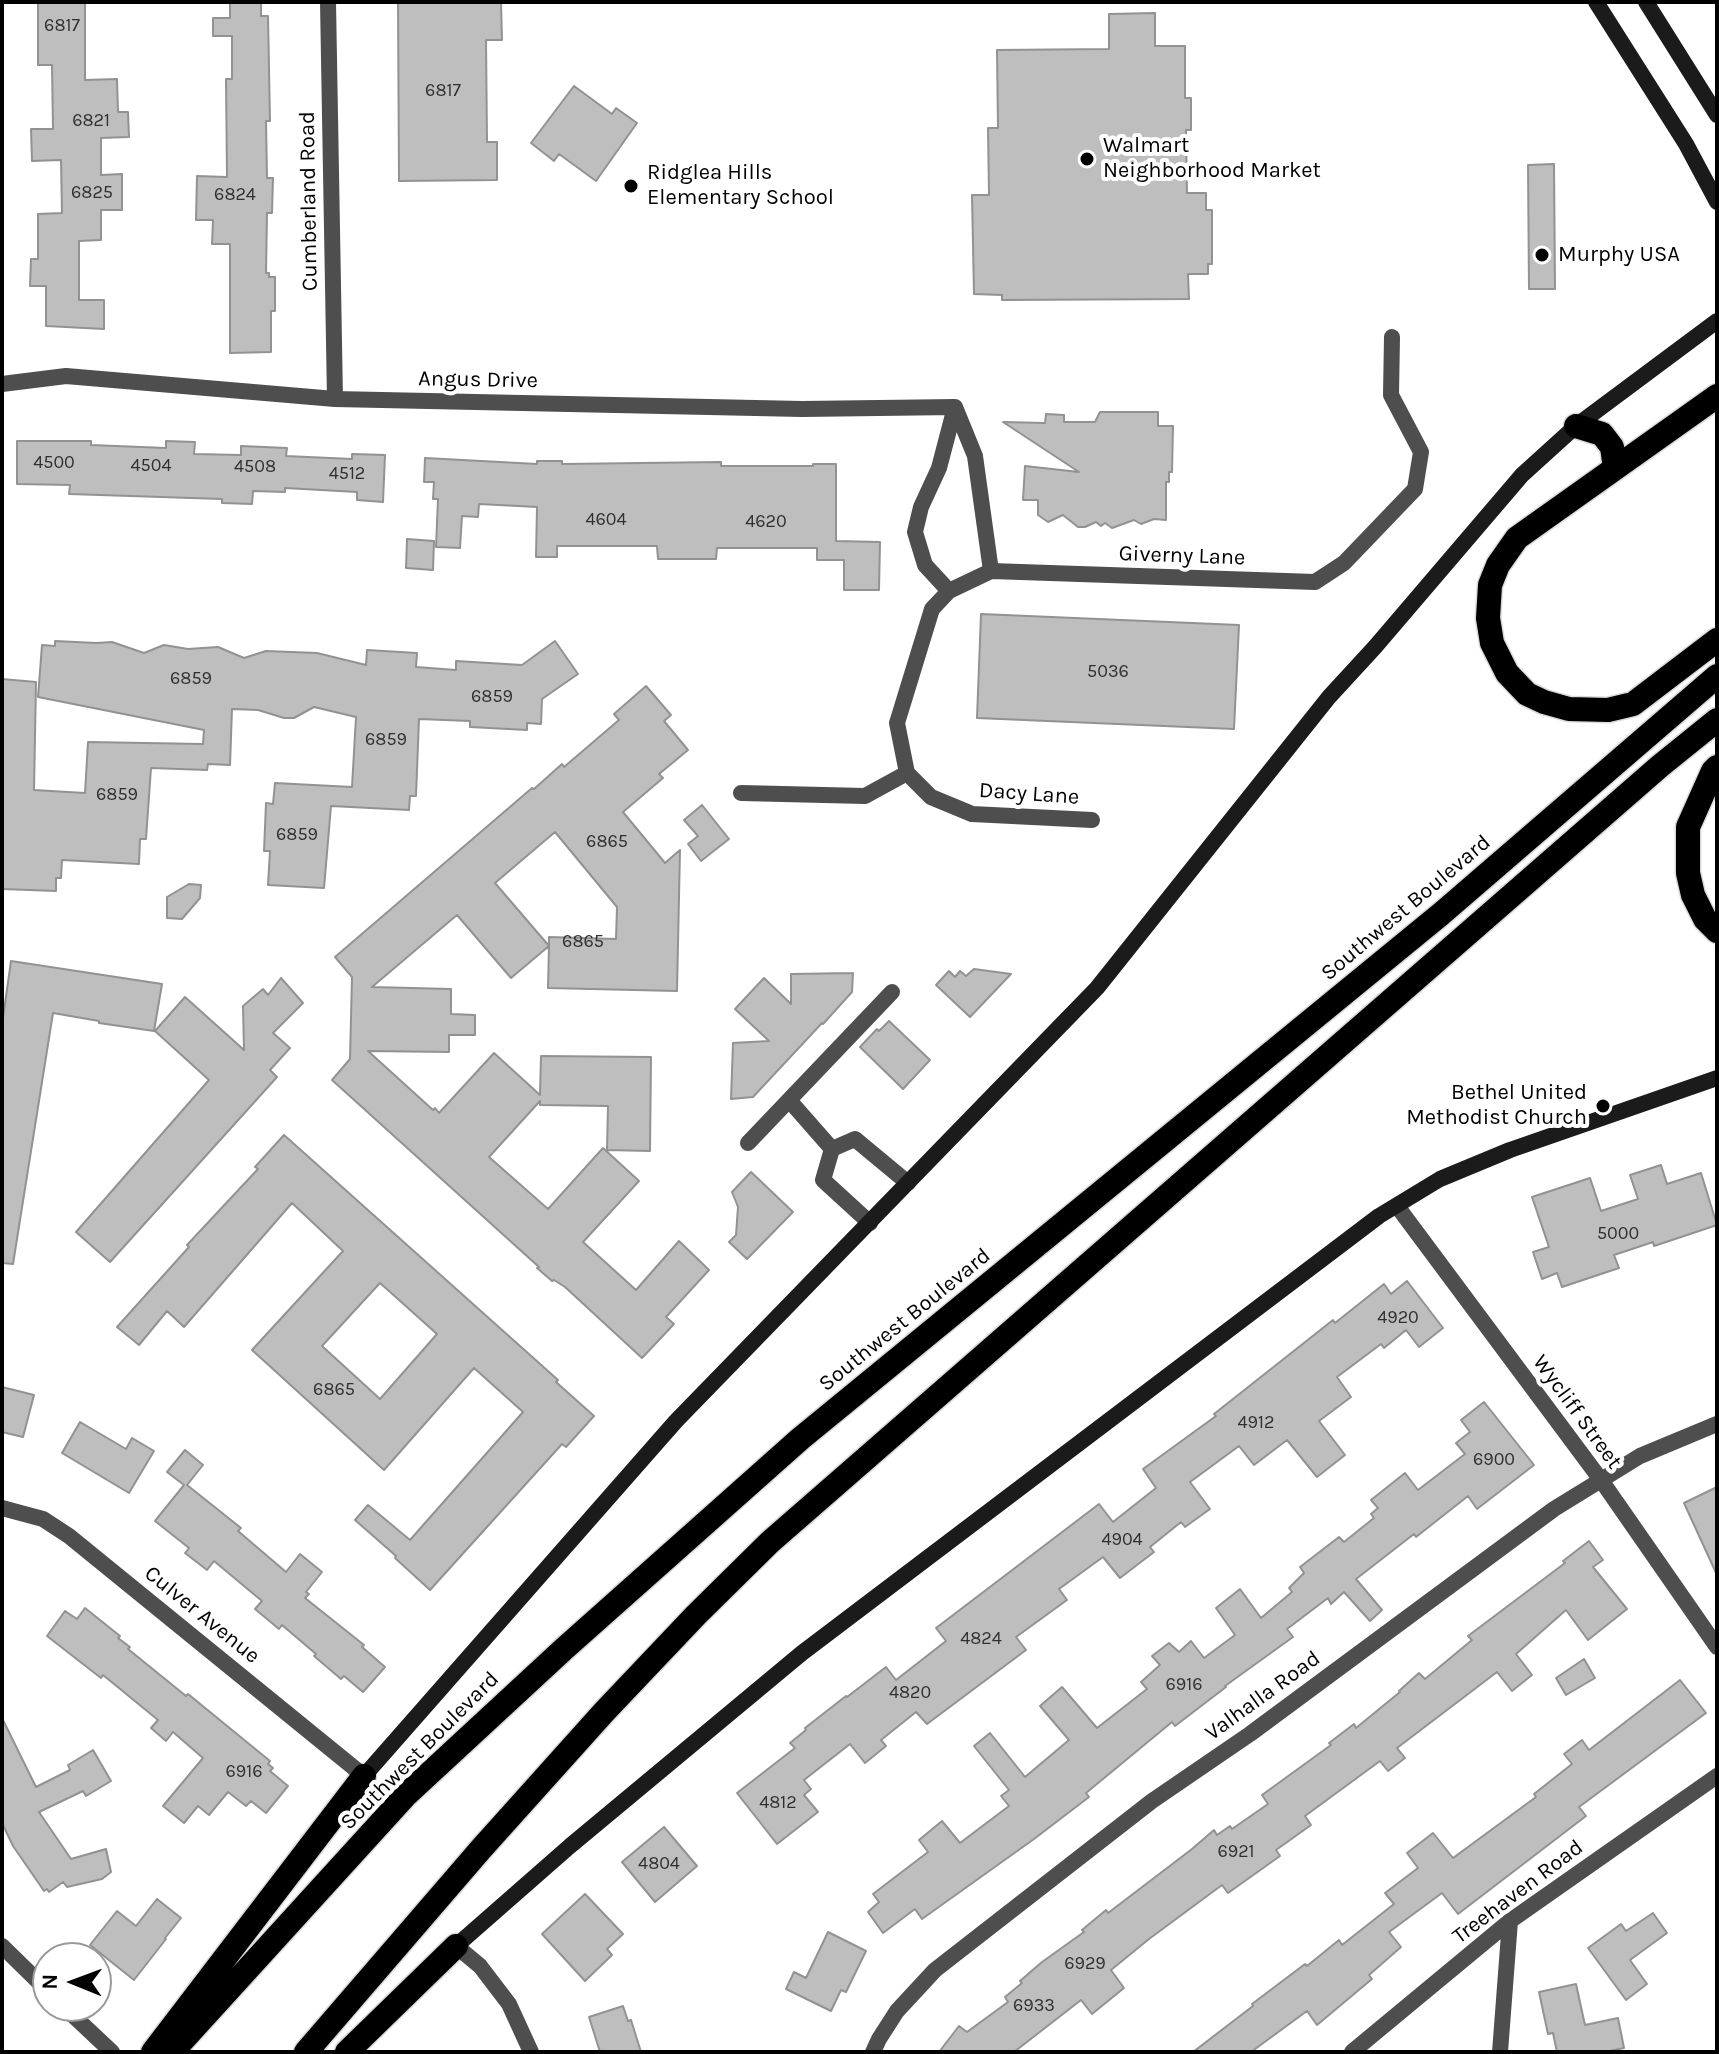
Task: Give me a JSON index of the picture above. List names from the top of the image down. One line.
{"streets":{"highway":["Southwest Boulevard"],"street":["Cumberland Road","Angus Drive","Giverny Lane","Dacy Lane","Wycliff Street","Culver Avenue","Valhalla Road","Treehaven Road"]},"crossings":[["Cumberland Road","Angus Drive"],["Southwest Boulevard","Culver Avenue"],["Wycliff Street","Valhalla Road"]],"places":["Walmart Neighborhood Market","Ridglea Hills Elementary School","Murphy USA","Bethel United Methodist Church"],"house_numbers":["6817","6817","6821","6825","6824","4500","4504","4508","4512","4604","4620","5036","6859","6859","6859","6859","6859","6865","6865","5000","4920","6865","4912","6900","4904","4824","6916","4820","6916","4812","6921","4804","6929","6933"],"north":"left"}
